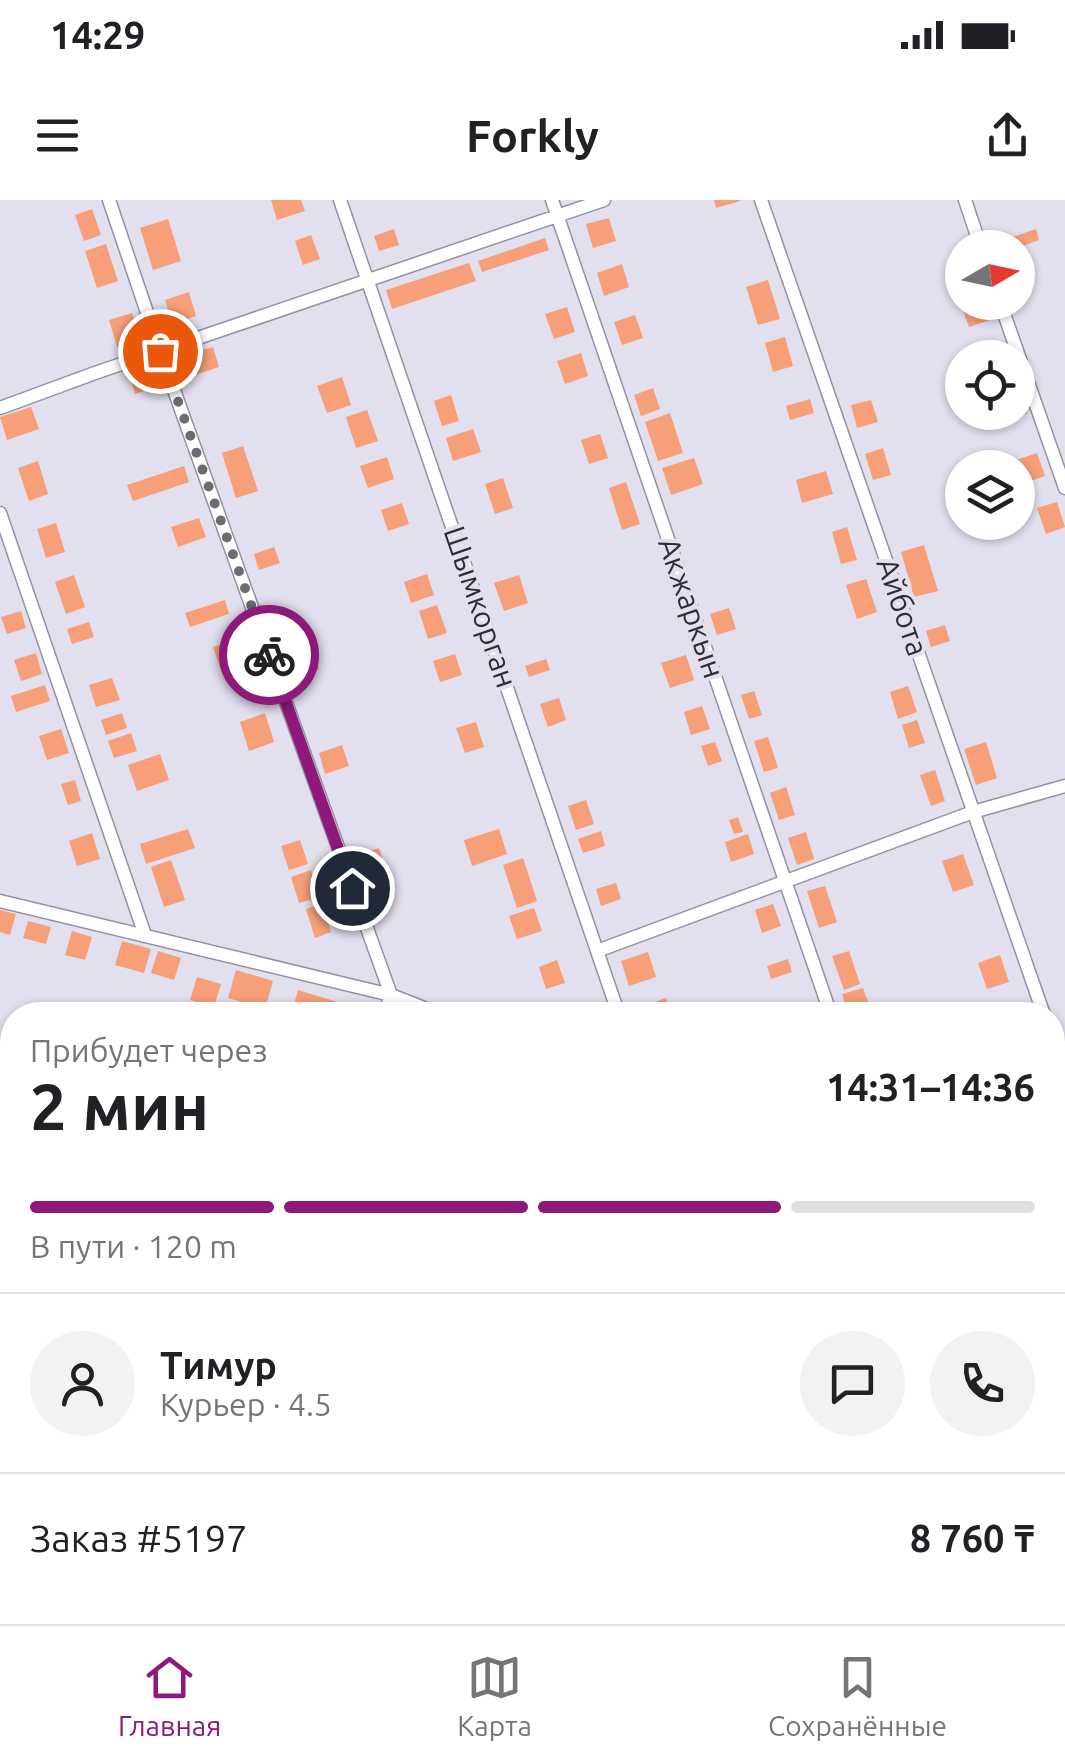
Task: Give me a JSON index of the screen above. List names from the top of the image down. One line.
{"streets":{"street":["Шымкорган","Айбота","Акжаркын"]},"north":"right","page":{"status":"14:29","header":"Forkly","heading":["2 мин","Прибудет через","14:31–14:36"],"panel":["Тимур","Курьер · 4.5","Заказ #5197","8 760 ₸"],"bar":"В пути · 120 m","tabs":["Главная","Карта","Сохранённые"]}}
